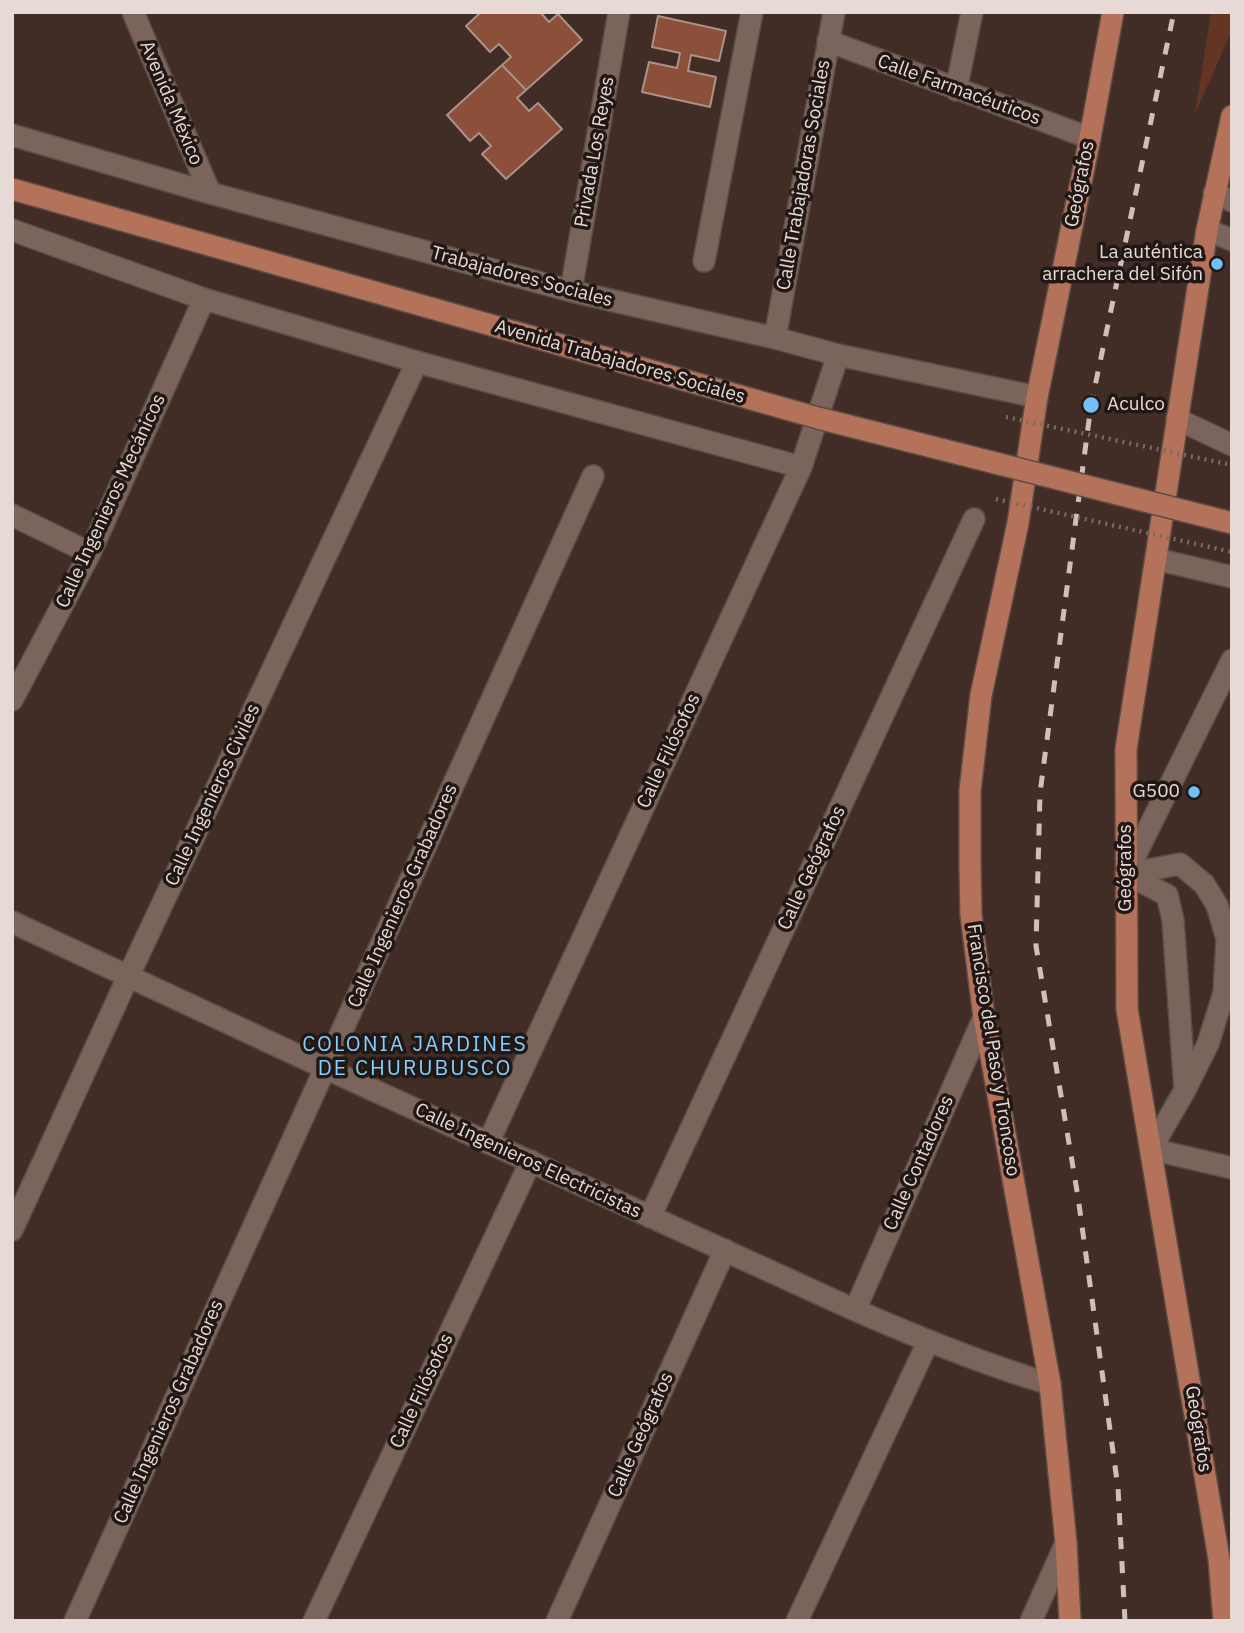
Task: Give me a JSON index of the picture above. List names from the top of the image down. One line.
{"streets":{"main road":["Geógrafos","Avenida Trabajadores Sociales","Francisco del Paso y Troncoso"],"street":["Calle Farmacéuticos","Avenida México","Privada Los Reyes","Calle Trabajadoras Sociales","Trabajadores Sociales","Calle Ingenieros Mecánicos","Calle Filósofos","Calle Ingenieros Civiles","Calle Geógrafos","Calle Ingenieros Grabadores","Calle Ingenieros Electricistas","Calle Contadores"]},"crossings":[["Calle Farmacéuticos","Calle Trabajadoras Sociales"],["Calle Farmacéuticos","Geógrafos"],["Avenida México","Trabajadores Sociales"],["Privada Los Reyes","Trabajadores Sociales"],["Calle Trabajadoras Sociales","Trabajadores Sociales"],["Geógrafos","Trabajadores Sociales"],["Geógrafos","Francisco del Paso y Troncoso"],["Trabajadores Sociales","Calle Filósofos"],["Trabajadores Sociales","Francisco del Paso y Troncoso"],["Calle Filósofos","Calle Ingenieros Electricistas"],["Calle Ingenieros Civiles","Calle Ingenieros Electricistas"],["Calle Geógrafos","Calle Ingenieros Electricistas"],["Calle Ingenieros Grabadores","Calle Ingenieros Electricistas"],["Francisco del Paso y Troncoso","Calle Ingenieros Electricistas"],["Francisco del Paso y Troncoso","Calle Contadores"],["Calle Ingenieros Electricistas","Calle Contadores"]],"districts":["COLONIA JARDINES DE CHURUBUSCO"],"places":["La auténtica arrachera del Sifón","Aculco","G500"]}
